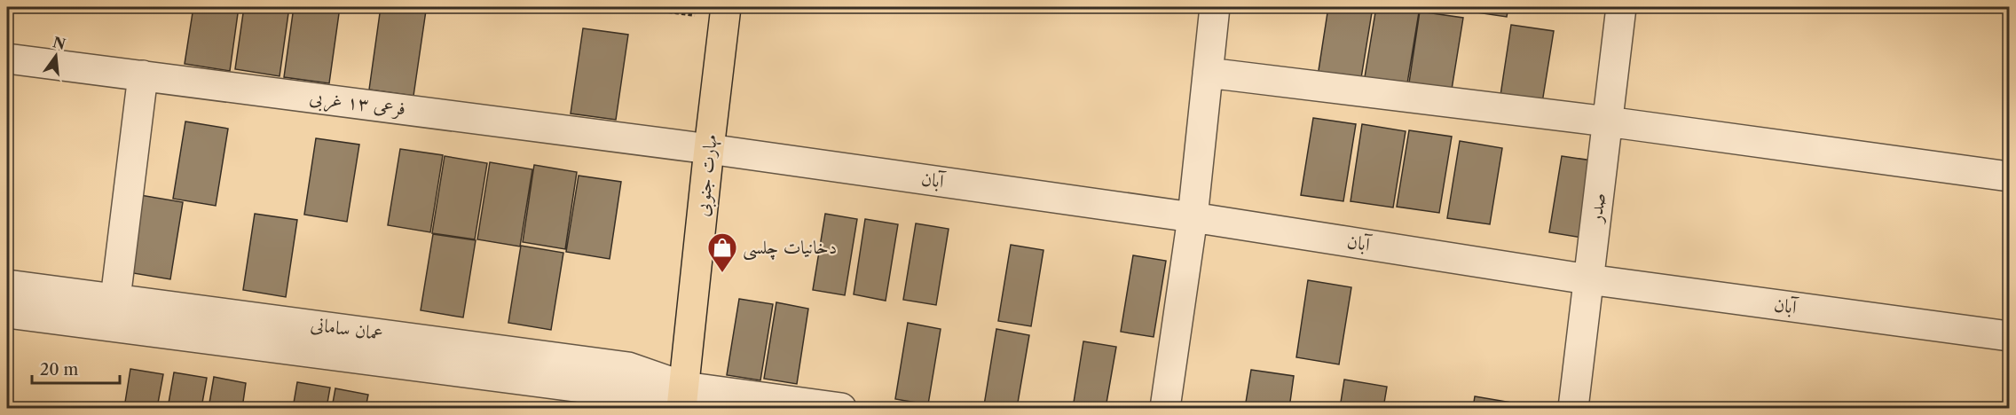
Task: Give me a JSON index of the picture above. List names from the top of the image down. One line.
{"streets":{"main road":["مهارت جنوبی"],"street":["فرعی ۱۳ غربی","آبان","صدر","عمان سامانی"]},"crossings":[["فرعی ۱۳ غربی","مهارت جنوبی"],["فرعی ۱۳ غربی","آبان"],["مهارت جنوبی","آبان"],["مهارت جنوبی","عمان سامانی"],["آبان","صدر"]],"places":{"shop":["دخانیات چلسی"]},"scale_bar":"20 m","north":"top"}
